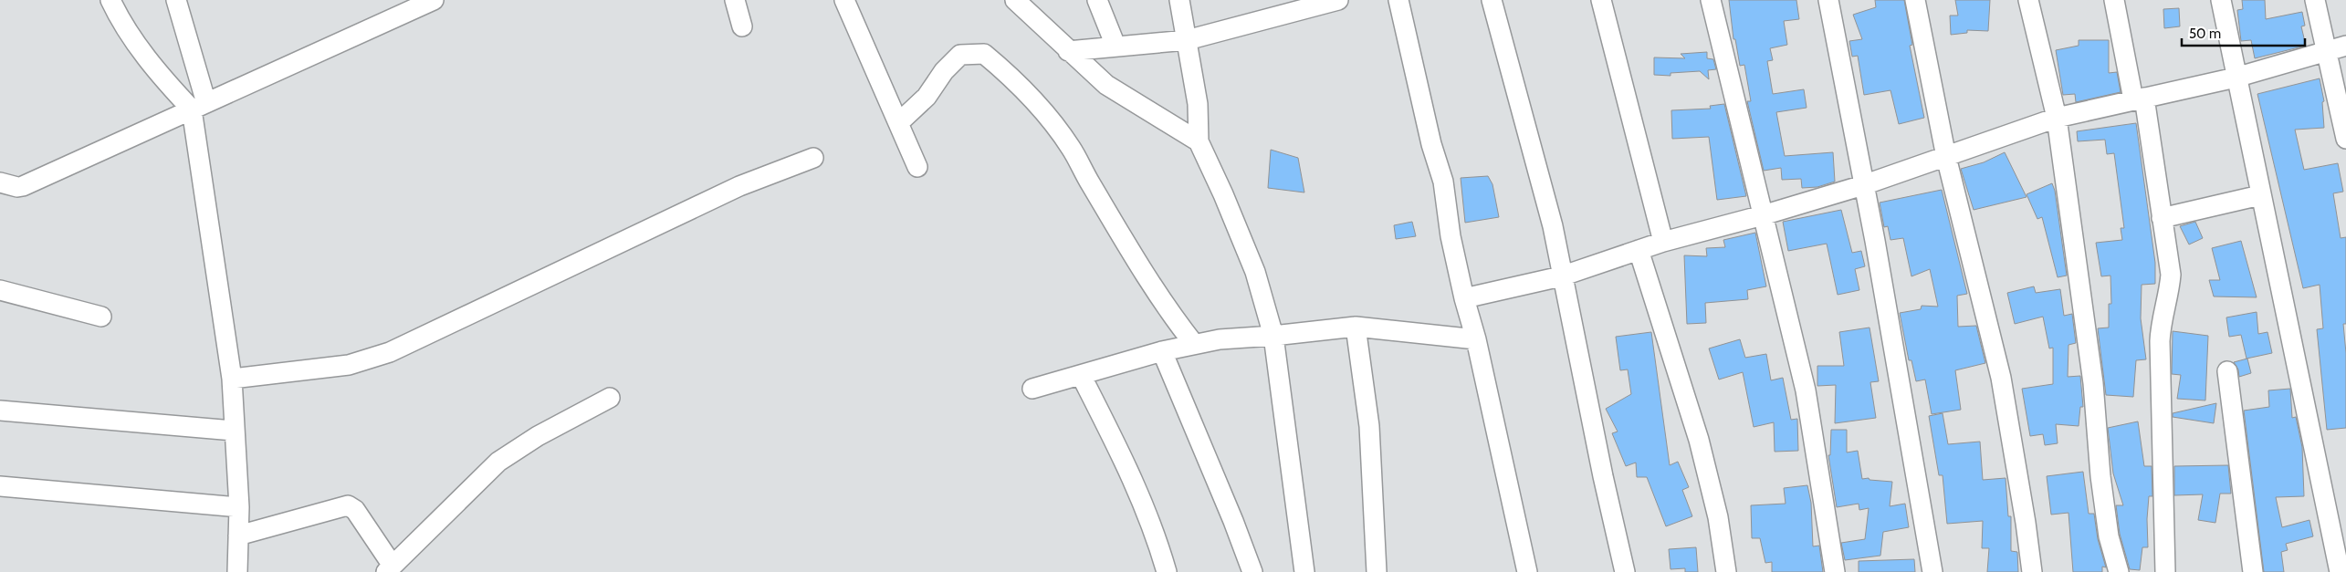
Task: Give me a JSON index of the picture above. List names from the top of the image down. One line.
{"scale_bar":"50 m"}
